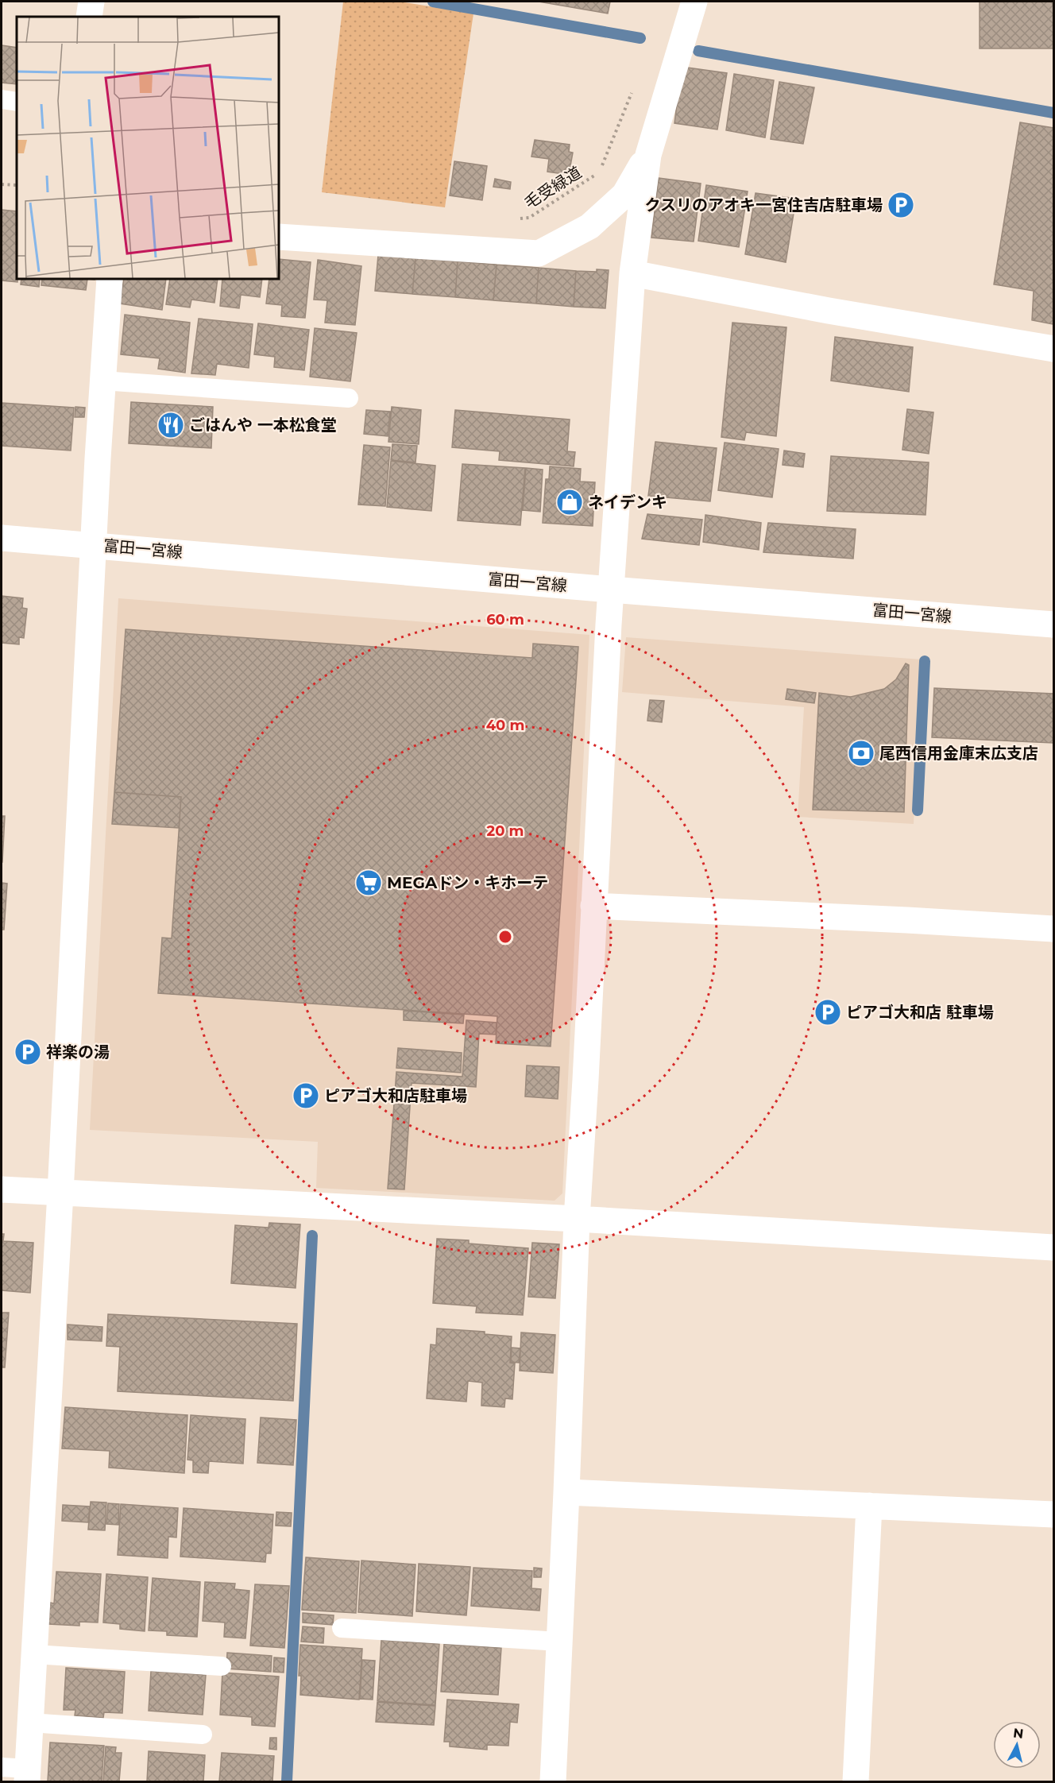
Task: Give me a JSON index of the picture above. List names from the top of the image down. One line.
{"streets":{"street":["富田一宮線"],"path":["毛受緑道"]},"places":{"parking":["クスリのアオキ一宮住吉店駐車場","ピアゴ大和店 駐車場","祥楽の湯","ピアゴ大和店駐車場"],"restaurant":["ごはんや 一本松食堂"],"shop":["ネイデンキ"],"bank":["尾西信用金庫末広支店"],"supermarket":["MEGAドン・キホーテ"]},"north":"top","rings":["60 m","40 m","20 m"]}
